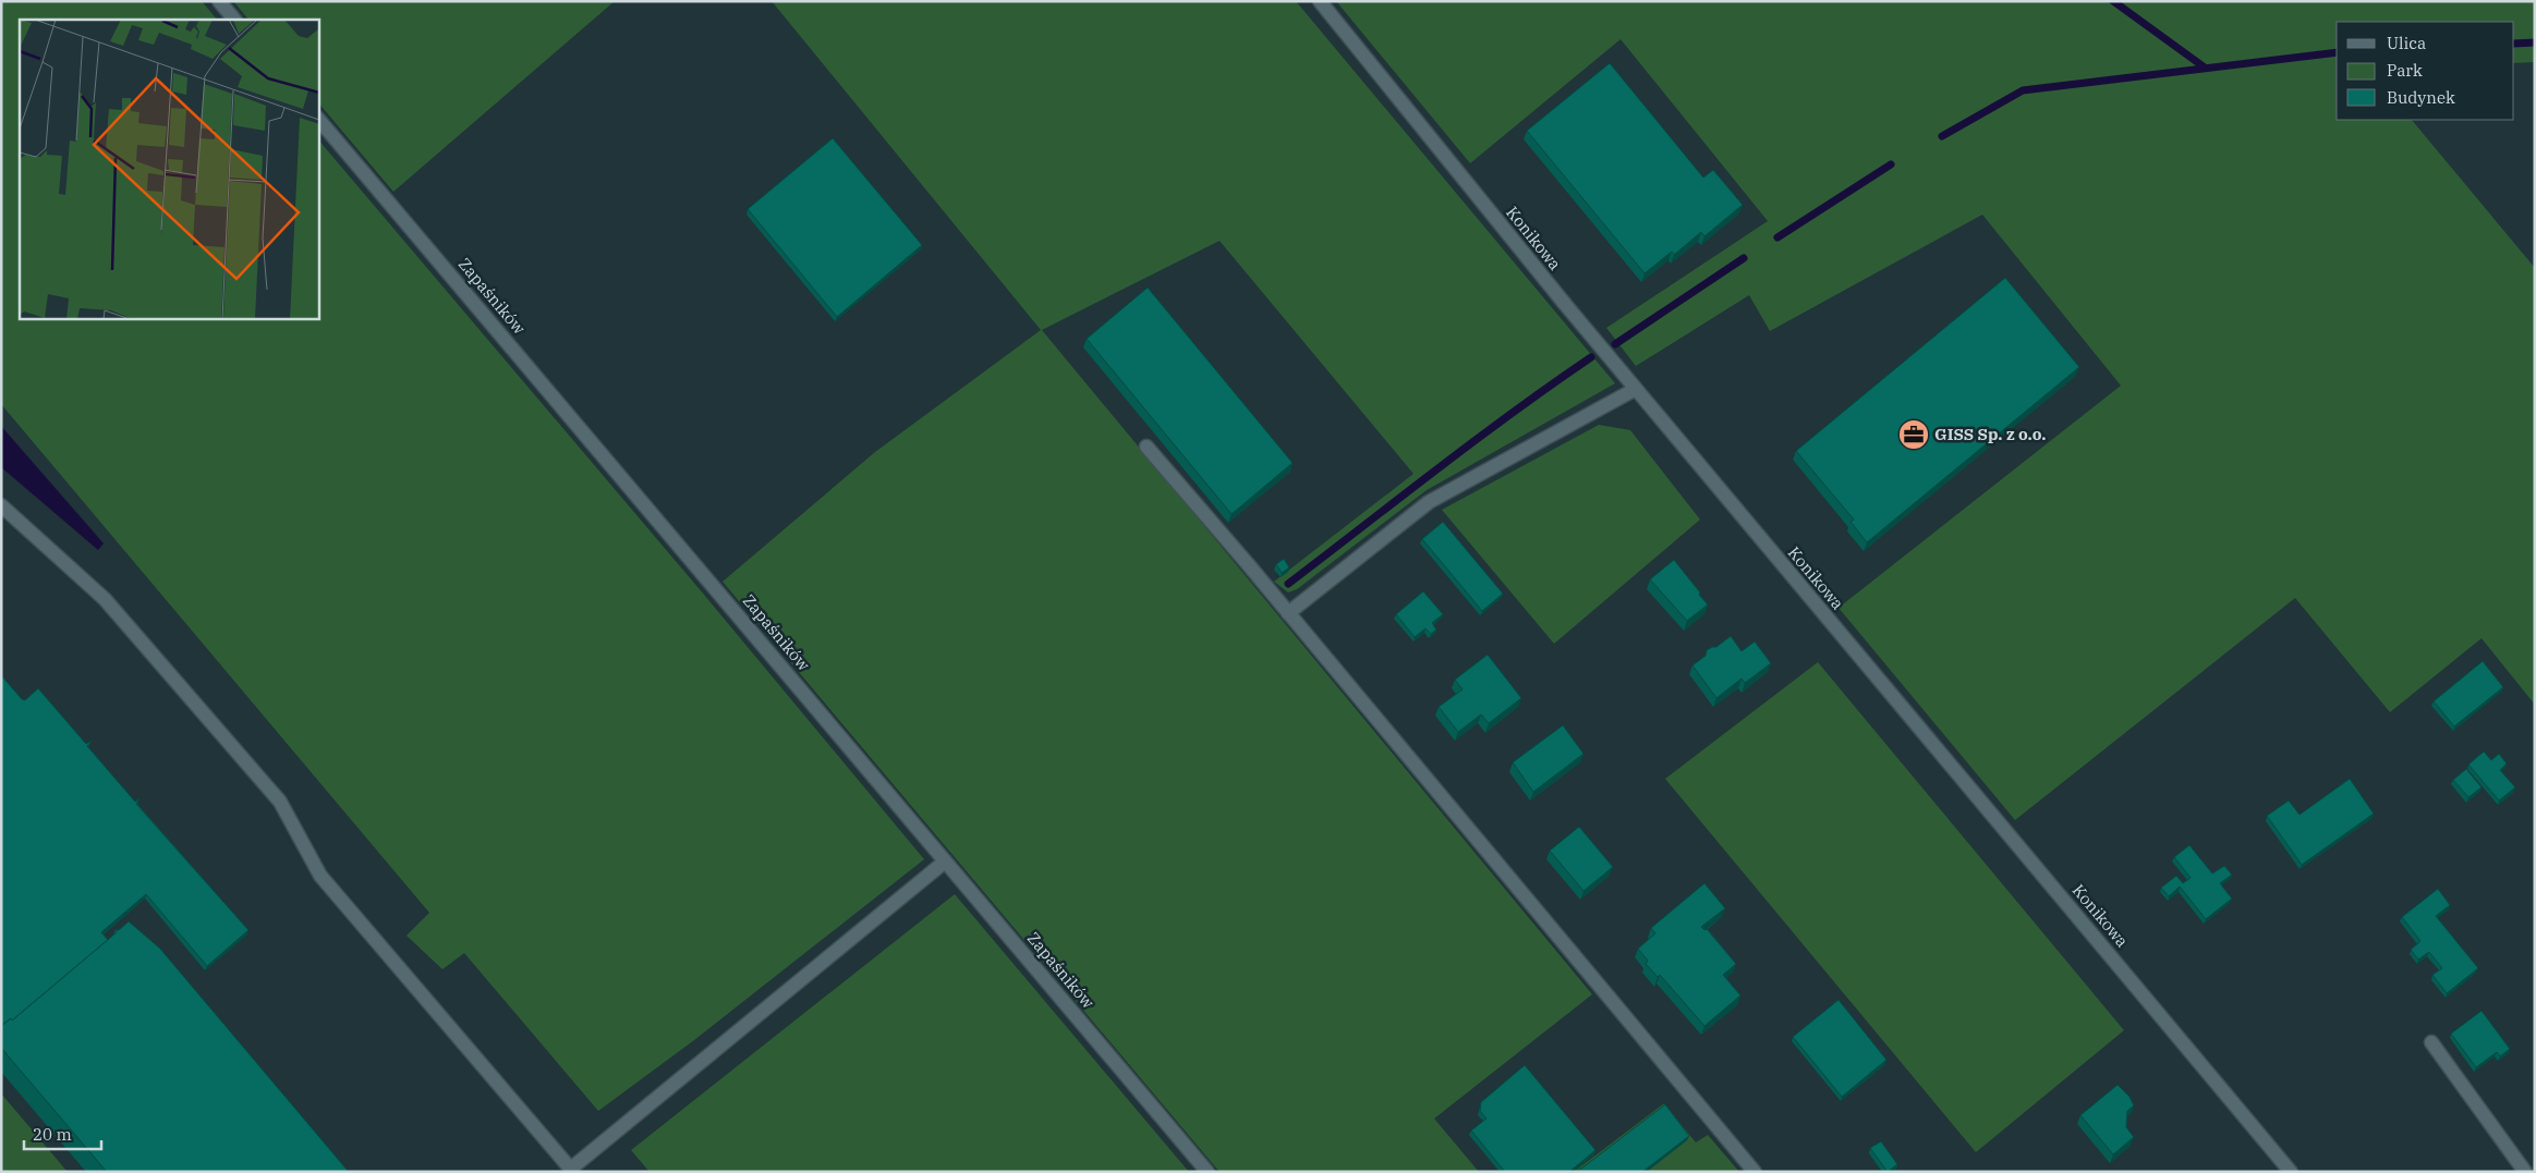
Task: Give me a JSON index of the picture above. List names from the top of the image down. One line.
{"streets":{"street":["Konikowa","Zapaśników"]},"places":{"office":["GISS Sp. z o.o."]},"legend":["Ulica","Park","Budynek"],"scale_bar":"20 m"}
